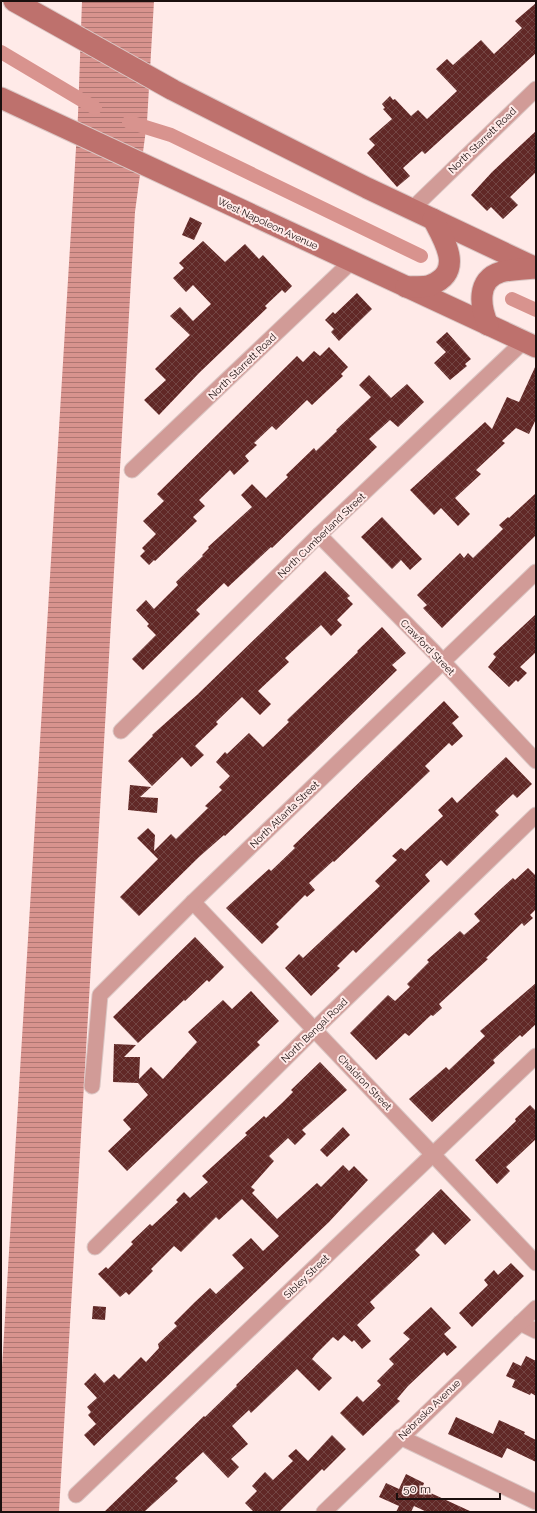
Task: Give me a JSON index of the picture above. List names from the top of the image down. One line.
{"streets":{"main road":["West Napoleon Avenue"],"street":["North Starrett Road","North Cumberland Street","Crawford Street","North Atlanta Street","North Bengal Road","Chaldron Street","Sibley Street","Nebraska Avenue"]},"crossings":[["North Starrett Road","West Napoleon Avenue"],["West Napoleon Avenue","North Cumberland Street"],["North Cumberland Street","Crawford Street"],["Crawford Street","North Atlanta Street"],["North Atlanta Street","Chaldron Street"],["North Bengal Road","Chaldron Street"],["Chaldron Street","Sibley Street"]],"scale_bar":"50 m"}
